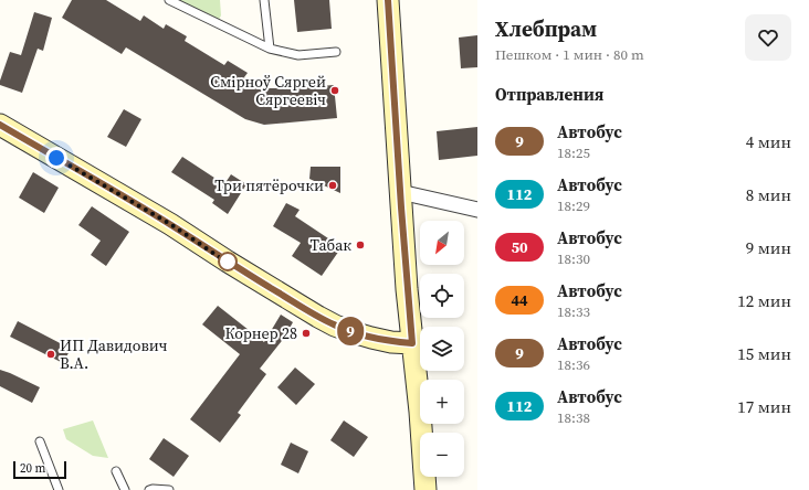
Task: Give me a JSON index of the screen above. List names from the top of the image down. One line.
{"places":["Смірноў Сяргей Сяргеевіч","Три пятёрочки","Табак","Корнер 28","ИП Давидович В.А."],"lines":["bus line 9"],"scale_bar":"20 m","north":"bottom left","page":{"on_map":"9","heading":[["Хлебпрам","Пешком · 1 мин · 80 m"],"Отправления"],"list":[{"mark":"9","name":"Автобус","note":"18:25","value":"4 мин"},{"mark":"112","name":"Автобус","note":"18:29","value":"8 мин"},{"mark":"50","name":"Автобус","note":"18:30","value":"9 мин"},{"mark":"44","name":"Автобус","note":"18:33","value":"12 мин"},{"mark":"9","name":"Автобус","note":"18:36","value":"15 мин"},{"mark":"112","name":"Автобус","note":"18:38","value":"17 мин"}],"map_buttons":["+","−"],"scale":"20 m"}}
